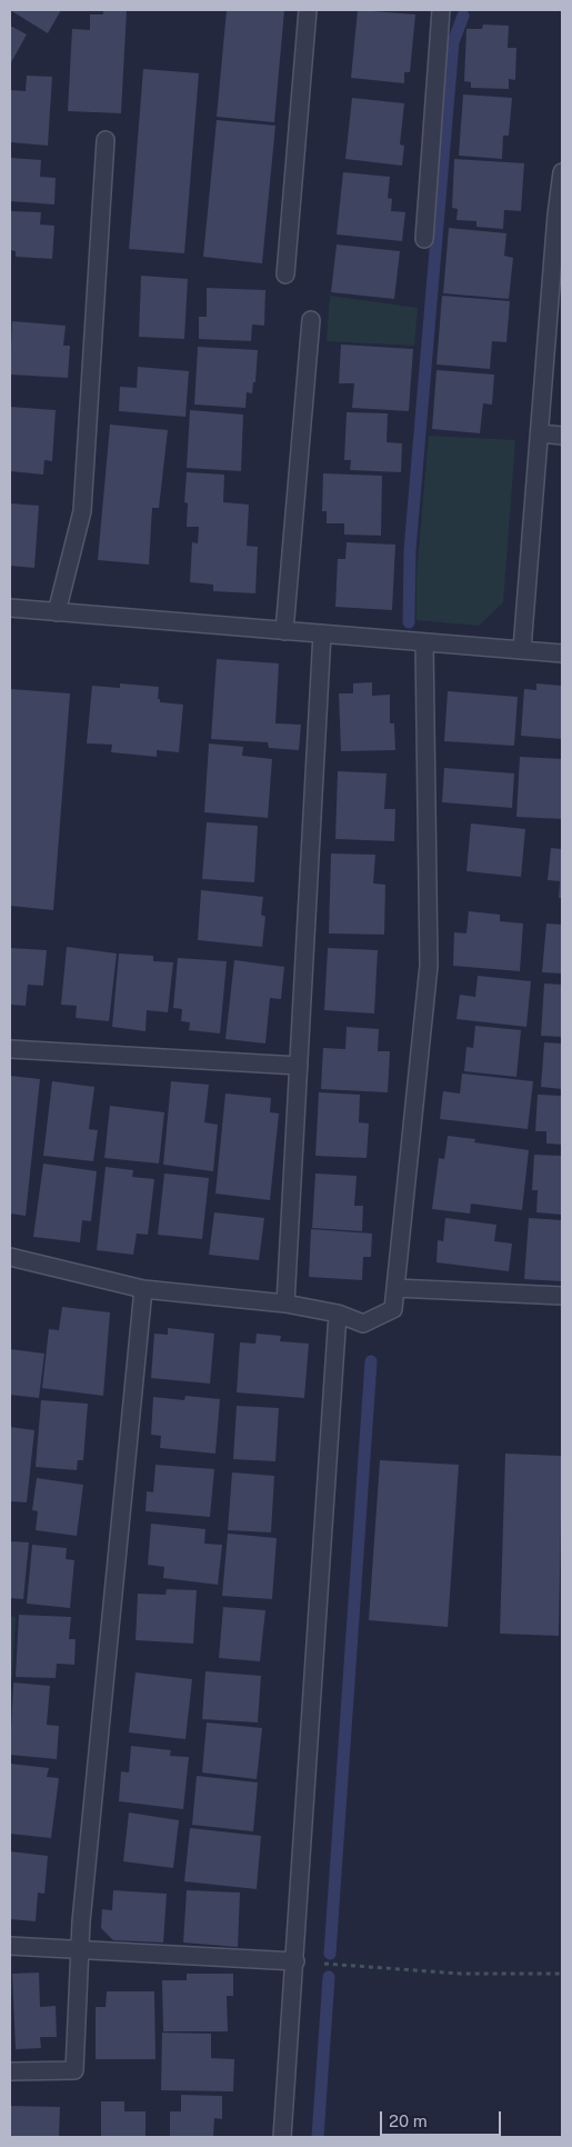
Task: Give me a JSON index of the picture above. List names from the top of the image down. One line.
{"scale_bar":"20 m"}
